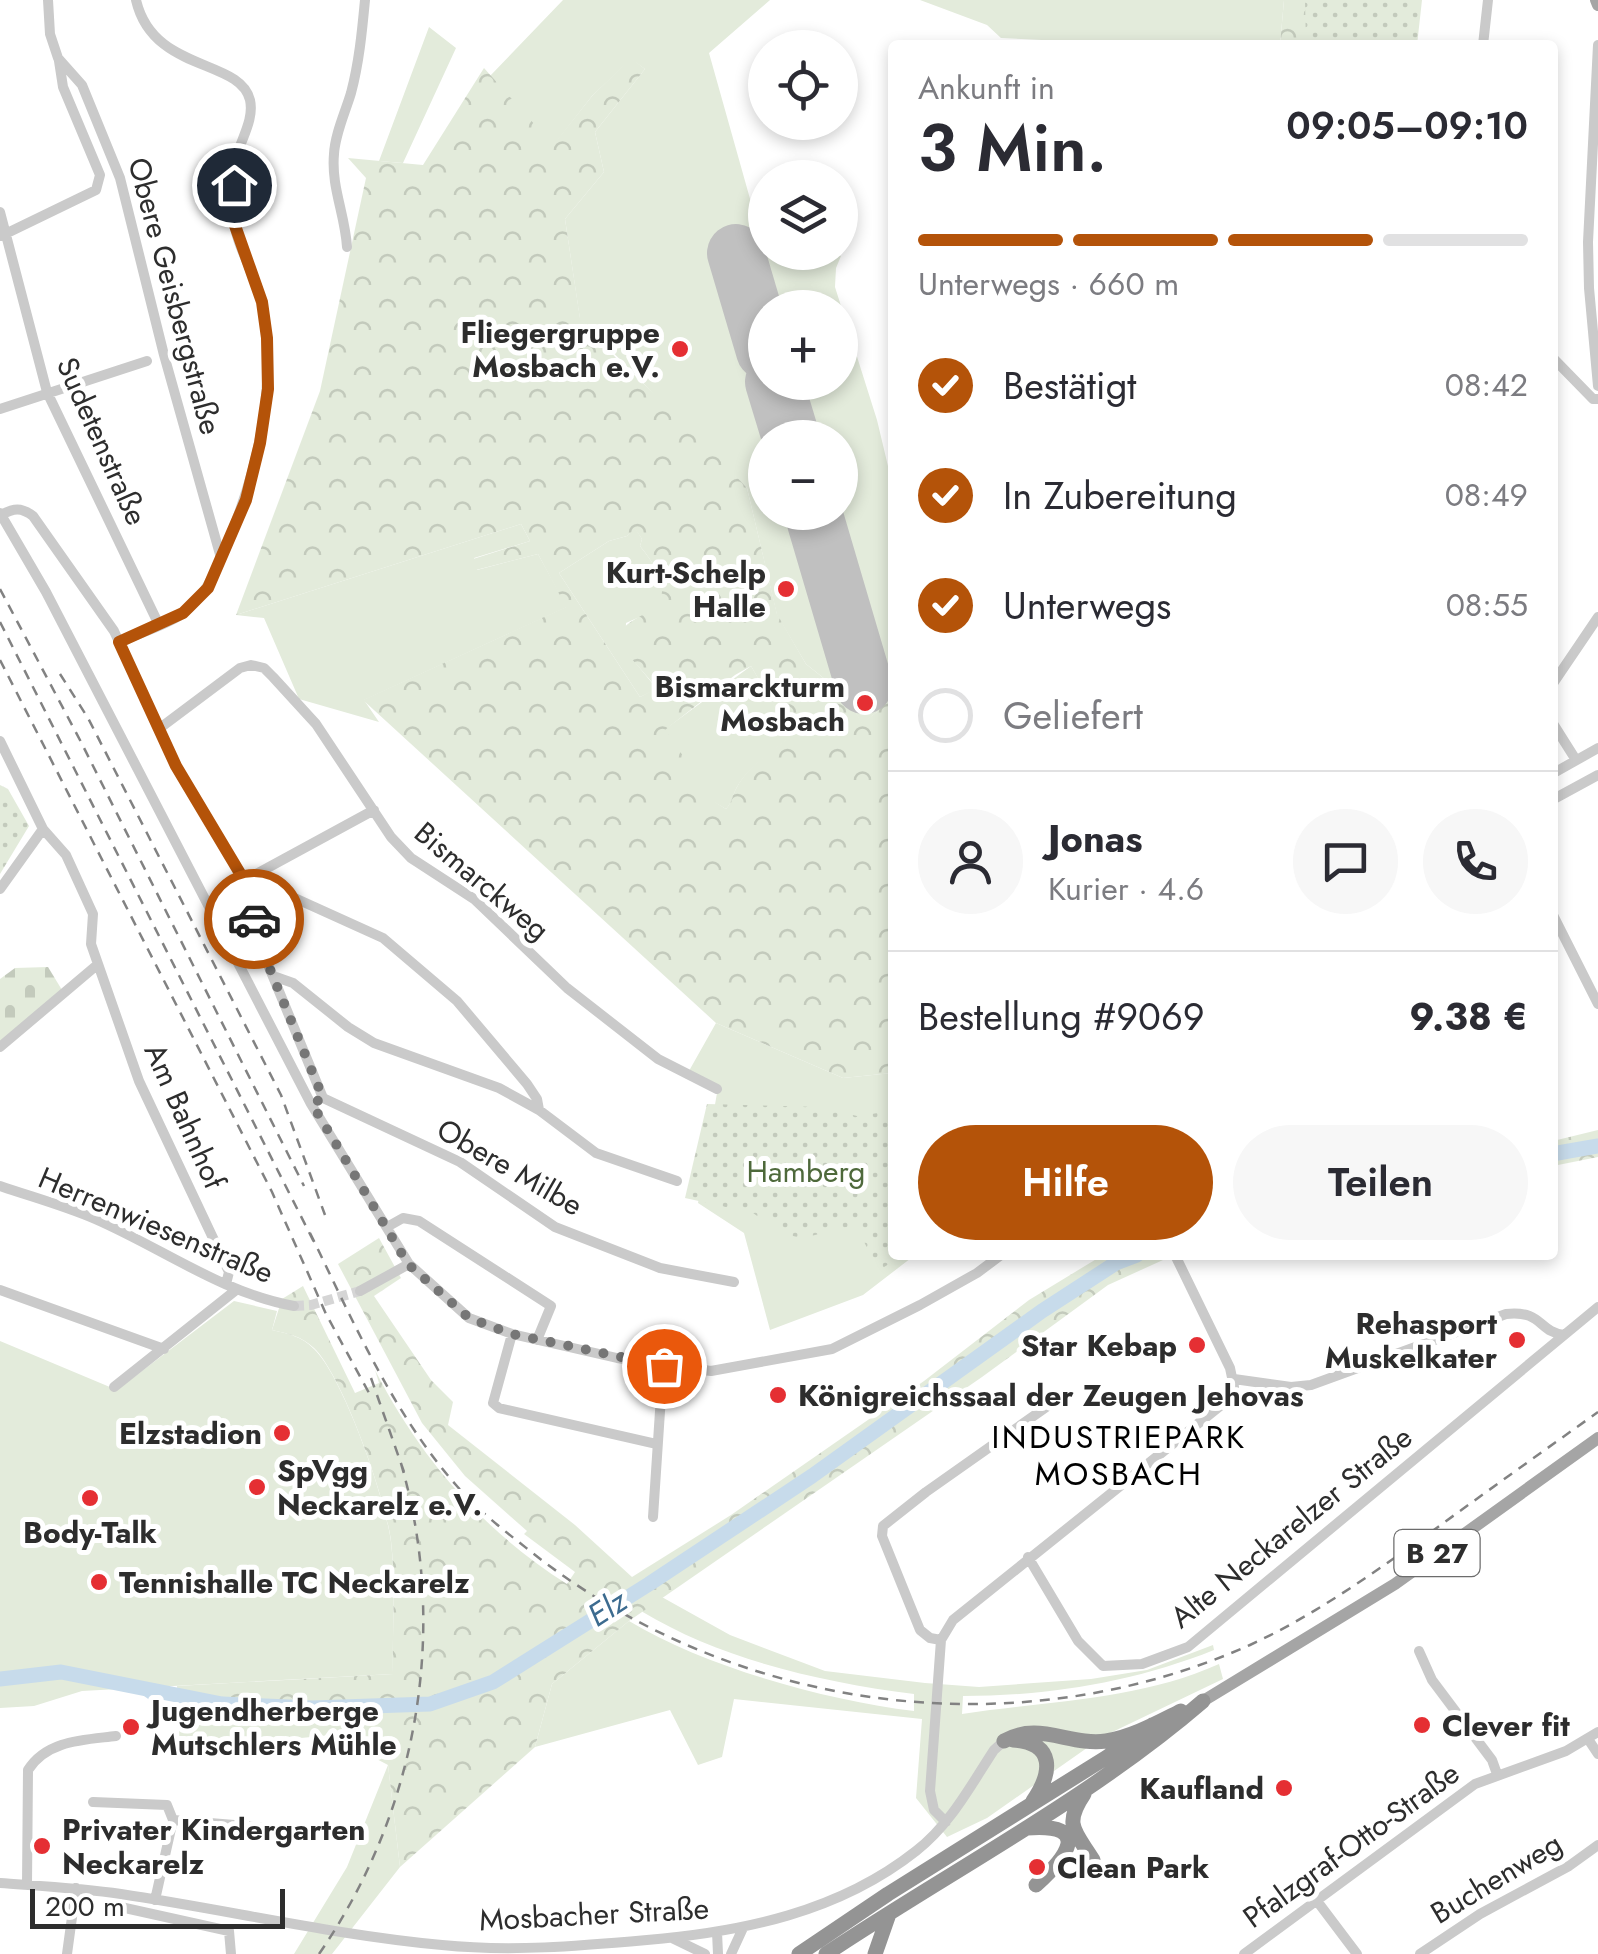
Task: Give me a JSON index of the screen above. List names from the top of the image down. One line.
{"streets":{"highway":["B 27"],"street":["Obere Geisbergstraße","Sudetenstraße","Bismarckweg","Am Bahnhof","Obere Milbe","Herrenwiesenstraße","Alte Neckarelzer Straße","Pfalzgraf-Otto-Straße","Buchenweg","Mosbacher Straße"]},"crossings":[["Am Bahnhof","Herrenwiesenstraße"]],"districts":["INDUSTRIEPARK MOSBACH"],"water":["Elz"],"parks":["Hamberg"],"places":["Fliegergruppe Mosbach e.V.","Kurt-Schelp Halle","Bismarckturm Mosbach","Rehasport Muskelkater","Star Kebap","Königreichssaal der Zeugen Jehovas","Elzstadion","SpVgg Neckarelz e.V.","Body-Talk","Tennishalle TC Neckarelz","Clever fit","Jugendherberge Mutschlers Mühle","Kaufland","Privater Kindergarten Neckarelz","Clean Park"],"scale_bar":"200 m","page":{"map_buttons":["+","−"],"heading":["3 Min.","Ankunft in","09:05–09:10"],"panel":["Jonas","Kurier · 4.6","Bestellung #9069","9.38 €"],"bar":"Unterwegs · 660 m","list":[["Bestätigt","08:42"],["In Zubereitung","08:49"],["Unterwegs","08:55"],"Geliefert"],"buttons":["Hilfe","Teilen"],"scale":"200 m"}}
